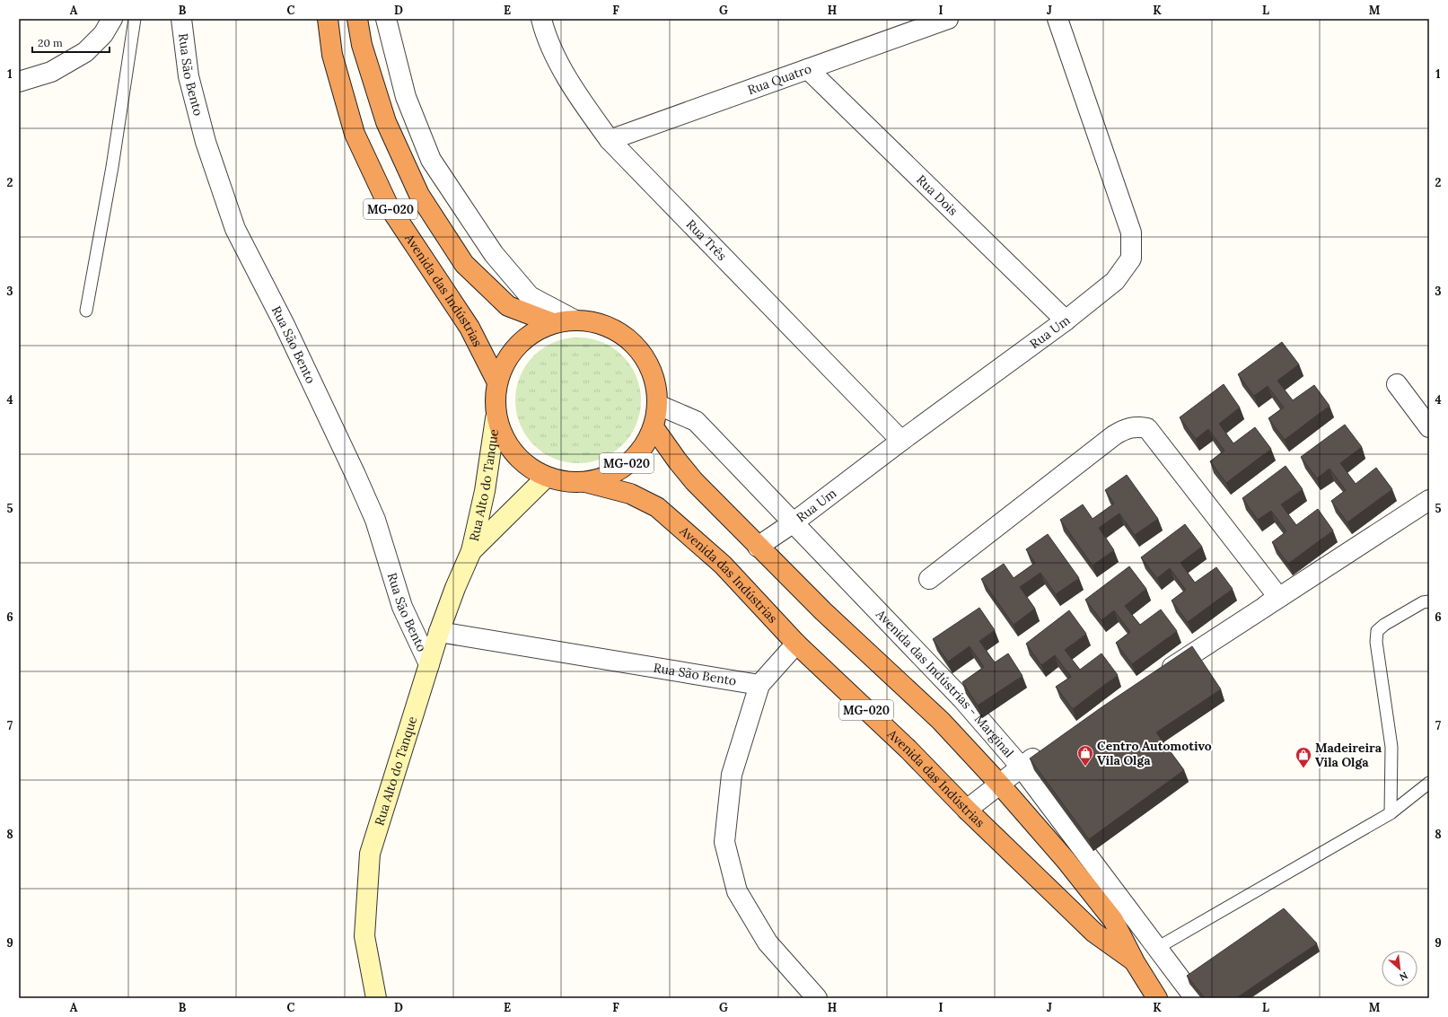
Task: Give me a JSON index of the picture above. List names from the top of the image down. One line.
{"streets":{"highway":["MG-020","Avenida das Indústrias"],"main road":["Rua Alto do Tanque"],"street":["Rua São Bento","Rua Quatro","Rua Dois","Rua Três","Rua Um","Avenida das Indústrias - Marginal"]},"crossings":[["Rua São Bento","Rua Alto do Tanque"],["Rua Quatro","Rua Dois"],["Rua Quatro","Rua Três"],["Rua Dois","Rua Um"],["MG-020","Avenida das Indústrias"],["MG-020","Rua Alto do Tanque"],["MG-020","Avenida das Indústrias - Marginal"],["Rua Três","Rua Um"],["Avenida das Indústrias","Rua Um"],["Avenida das Indústrias","Avenida das Indústrias - Marginal"],["Rua Um","Avenida das Indústrias - Marginal"]],"places":{"shop":["Centro Automotivo Vila Olga","Madeireira Vila Olga"]},"scale_bar":"20 m","north":"bottom right","grid":{"columns":["A","B","C","D","E","F","G","H","I","J","K","L","M"],"rows":["1","2","3","4","5","6","7","8","9"]}}
